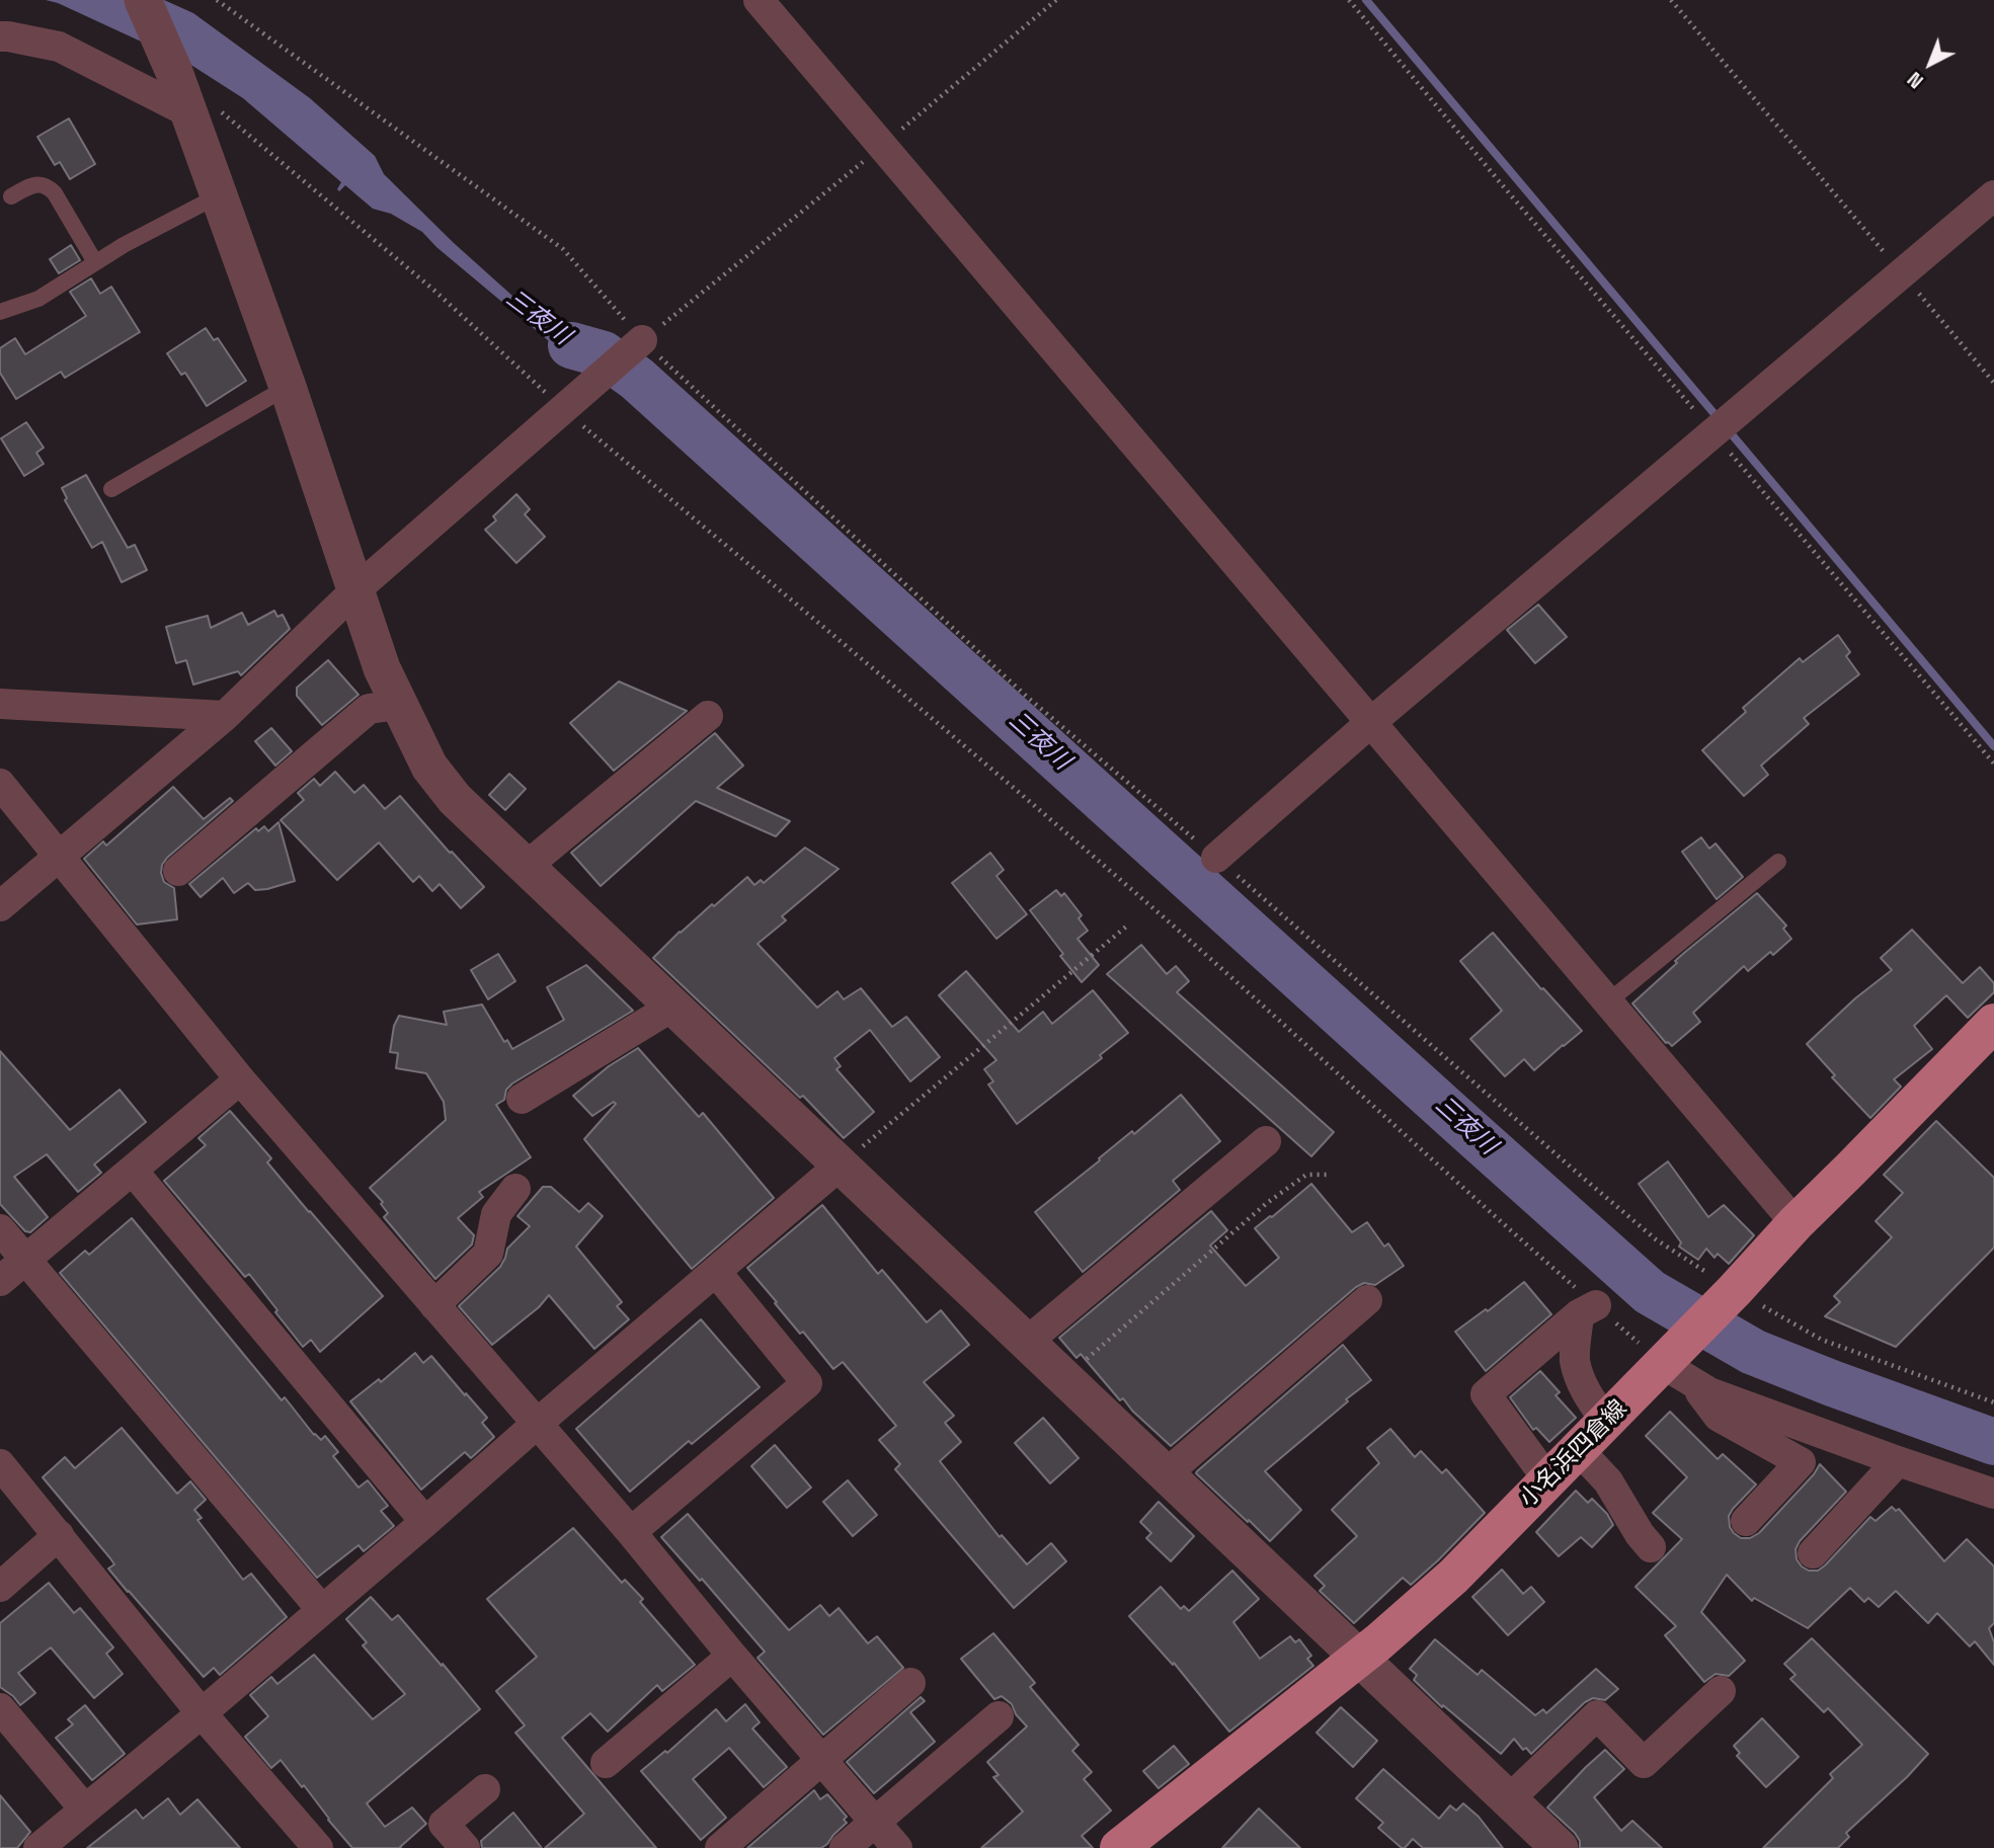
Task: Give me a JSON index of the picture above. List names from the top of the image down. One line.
{"streets":{"main road":["小名浜四倉線"]},"water":["三夜川"],"north":"bottom left"}
